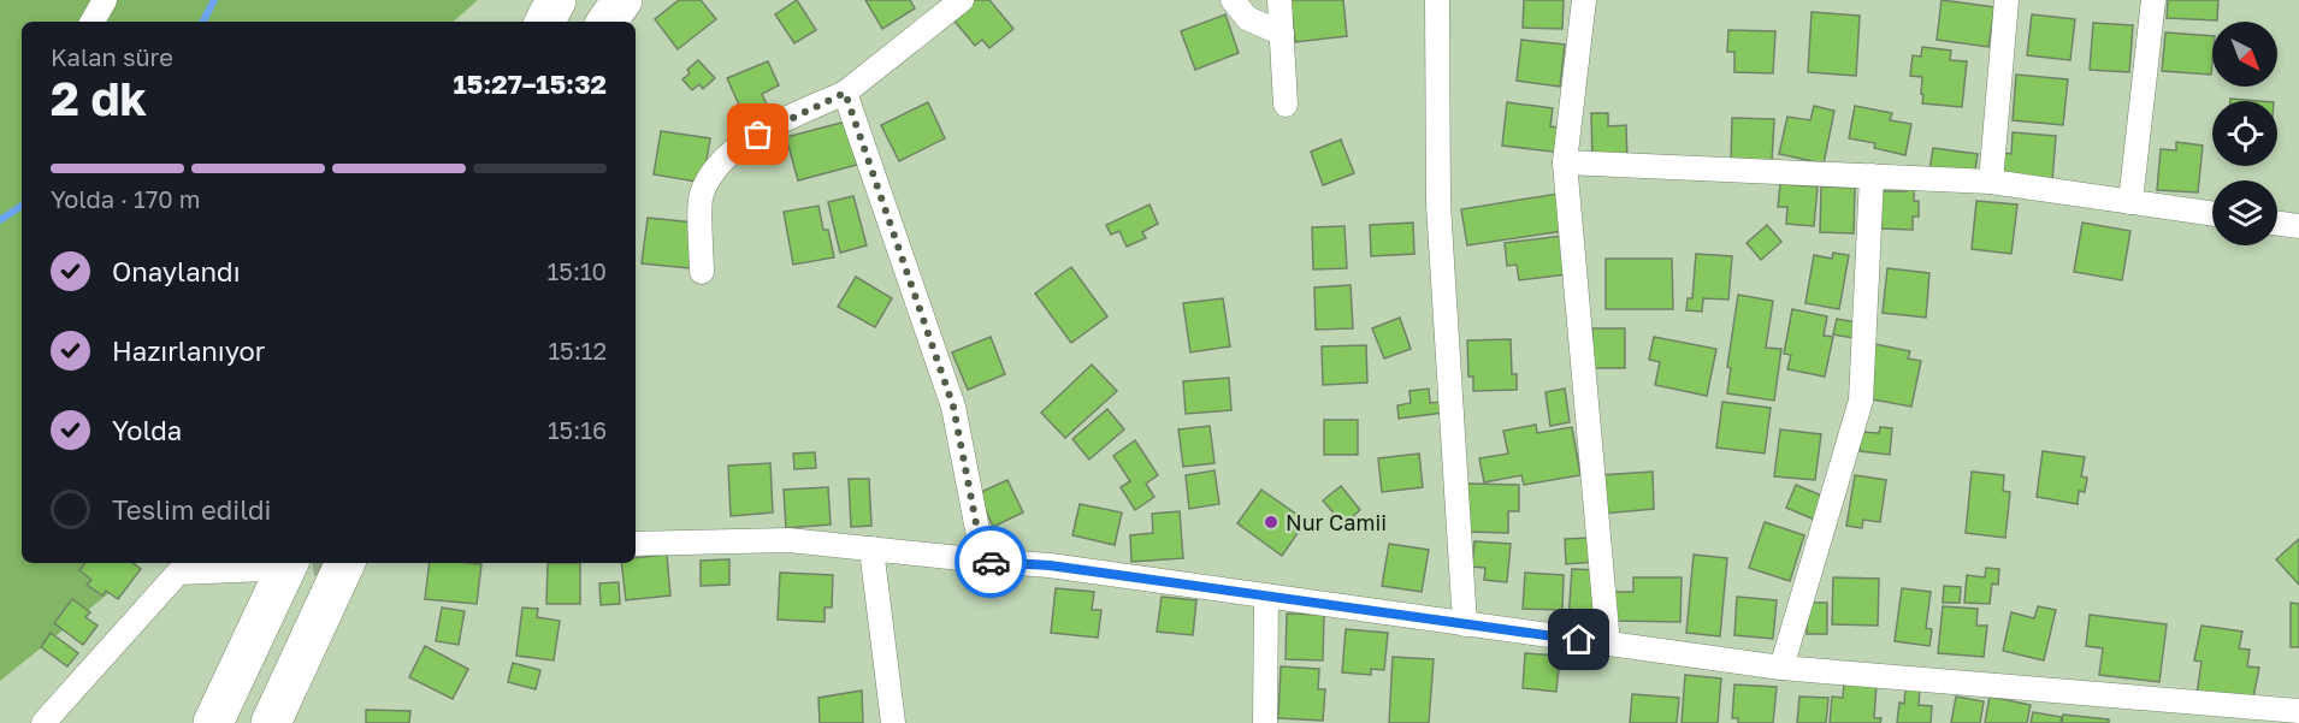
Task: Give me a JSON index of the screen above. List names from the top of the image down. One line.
{"places":["Nur Camii"],"north":"bottom right","page":{"heading":["2 dk","Kalan süre","15:27–15:32"],"bar":"Yolda · 170 m","list":[["Onaylandı","15:10"],["Hazırlanıyor","15:12"],["Yolda","15:16"],"Teslim edildi"]}}
